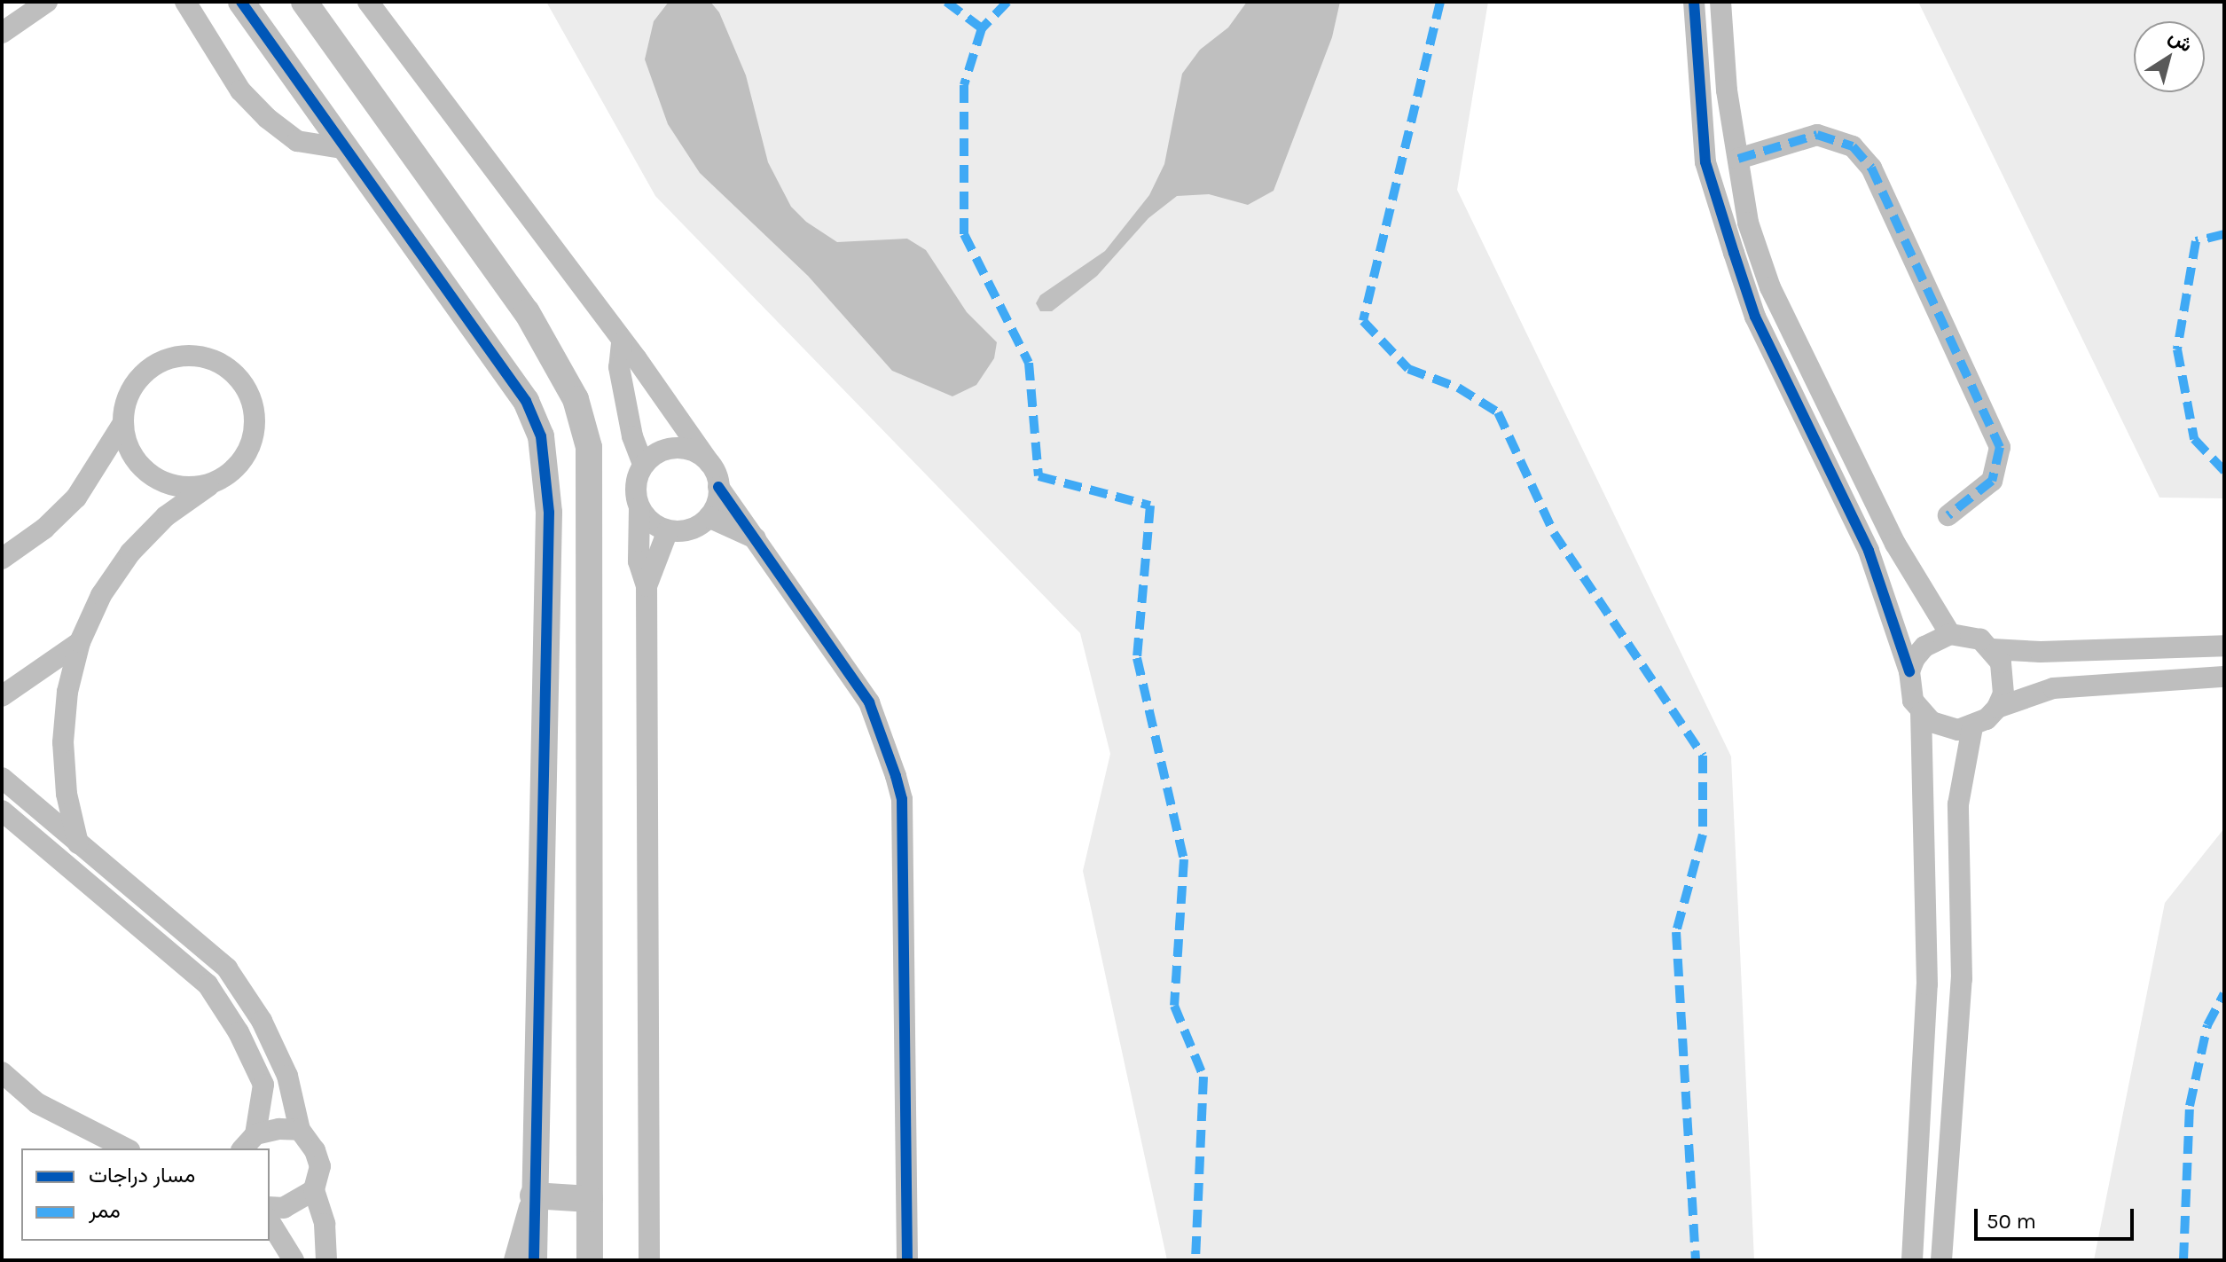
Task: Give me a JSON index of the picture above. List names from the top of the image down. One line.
{"legend":["مسار دراجات","ممر"],"scale_bar":"50 m","north":"top right"}
